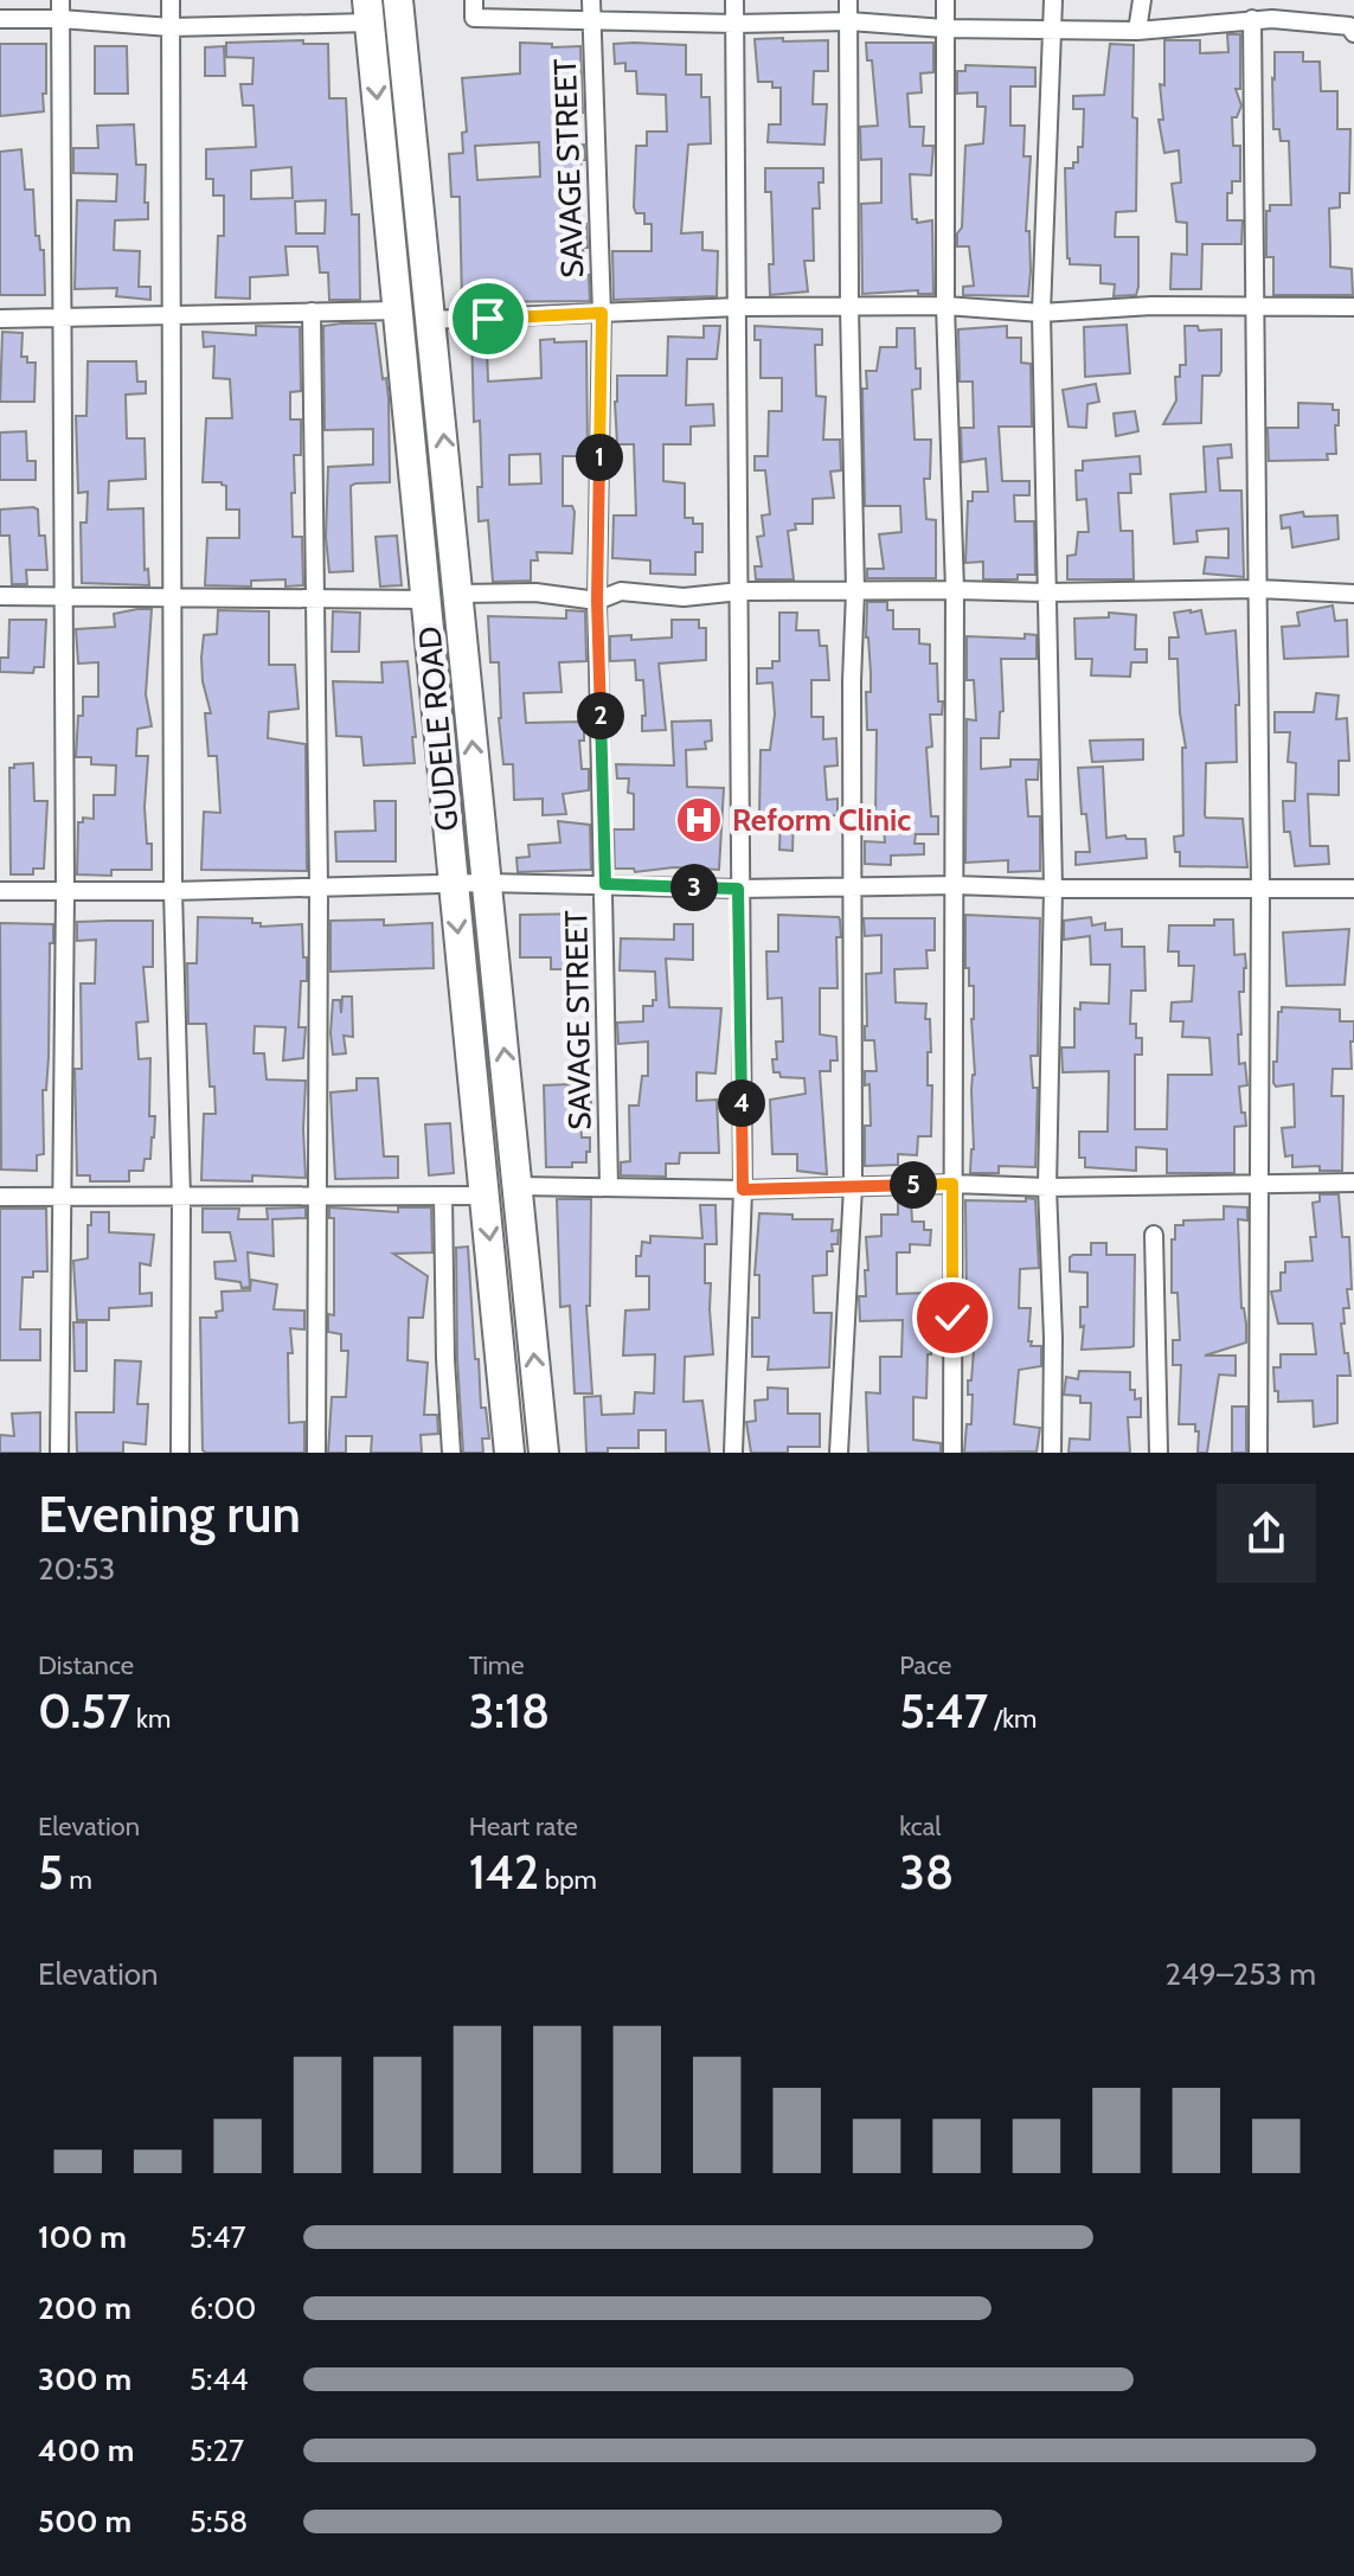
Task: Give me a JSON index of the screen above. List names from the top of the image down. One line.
{"streets":{"highway":["GUDELE ROAD"],"street":["SAVAGE STREET"]},"places":{"hospital":["Reform Clinic"]},"page":{"pins":["1","2","3","4","5"],"heading":["Evening run","20:53"],"stats":[["Distance","0.57 km"],["Time","3:18"],["Pace","5:47 /km"],["Elevation","5 m"],["Heart rate","142 bpm"],["kcal","38"]],"chart":["Elevation","249–253 m"],"list":[{"name":"100 m","note":"5:47"},{"name":"200 m","note":"6:00"},{"name":"300 m","note":"5:44"},{"name":"400 m","note":"5:27"},{"name":"500 m","note":"5:58"}]}}
